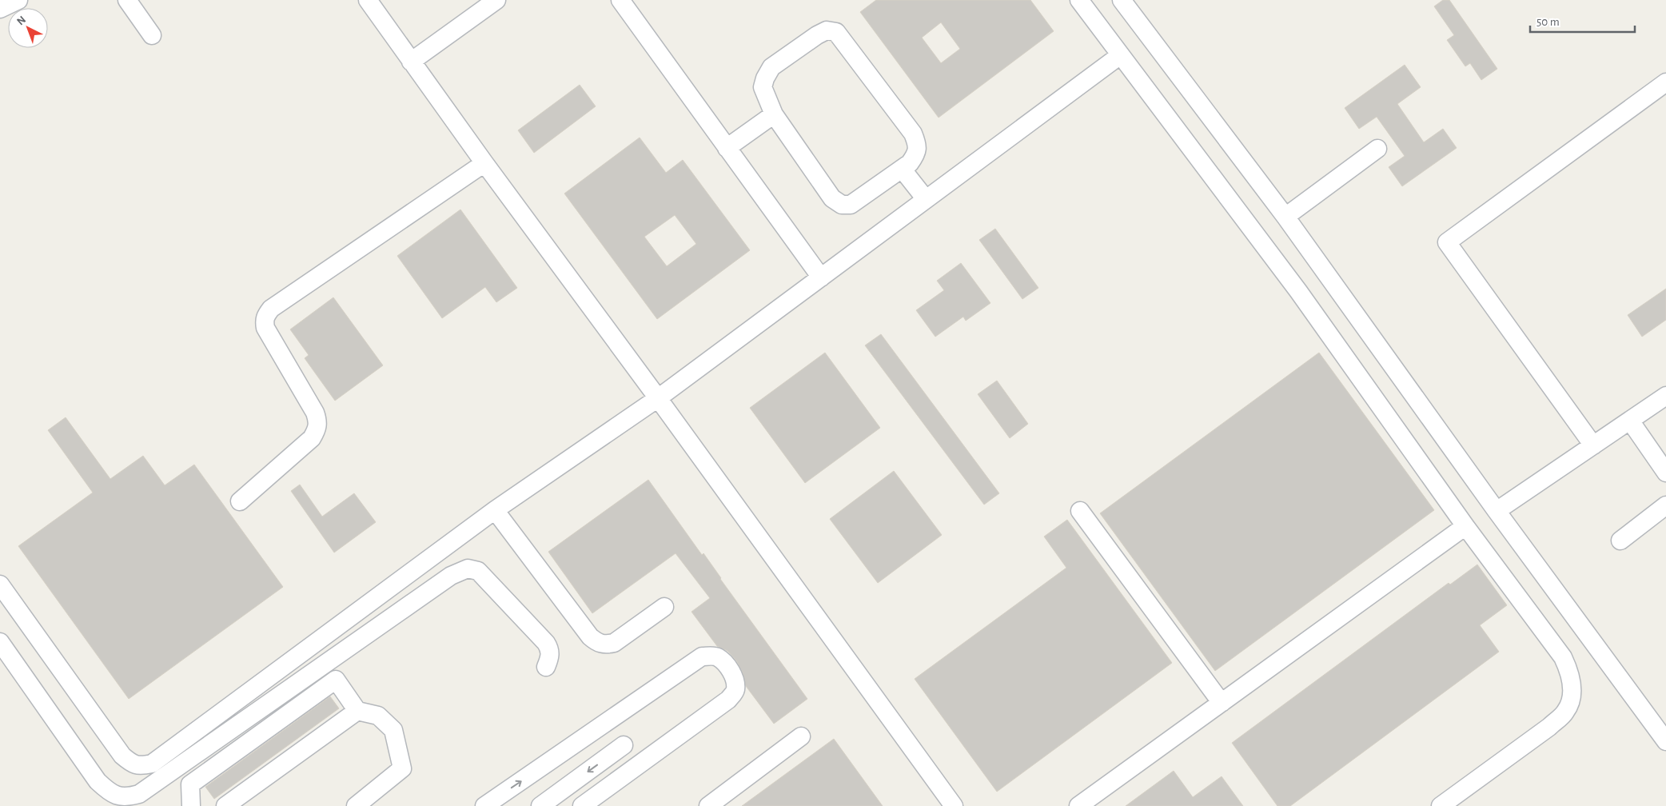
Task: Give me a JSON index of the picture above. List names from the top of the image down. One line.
{"scale_bar":"50 m","north":"top left"}
